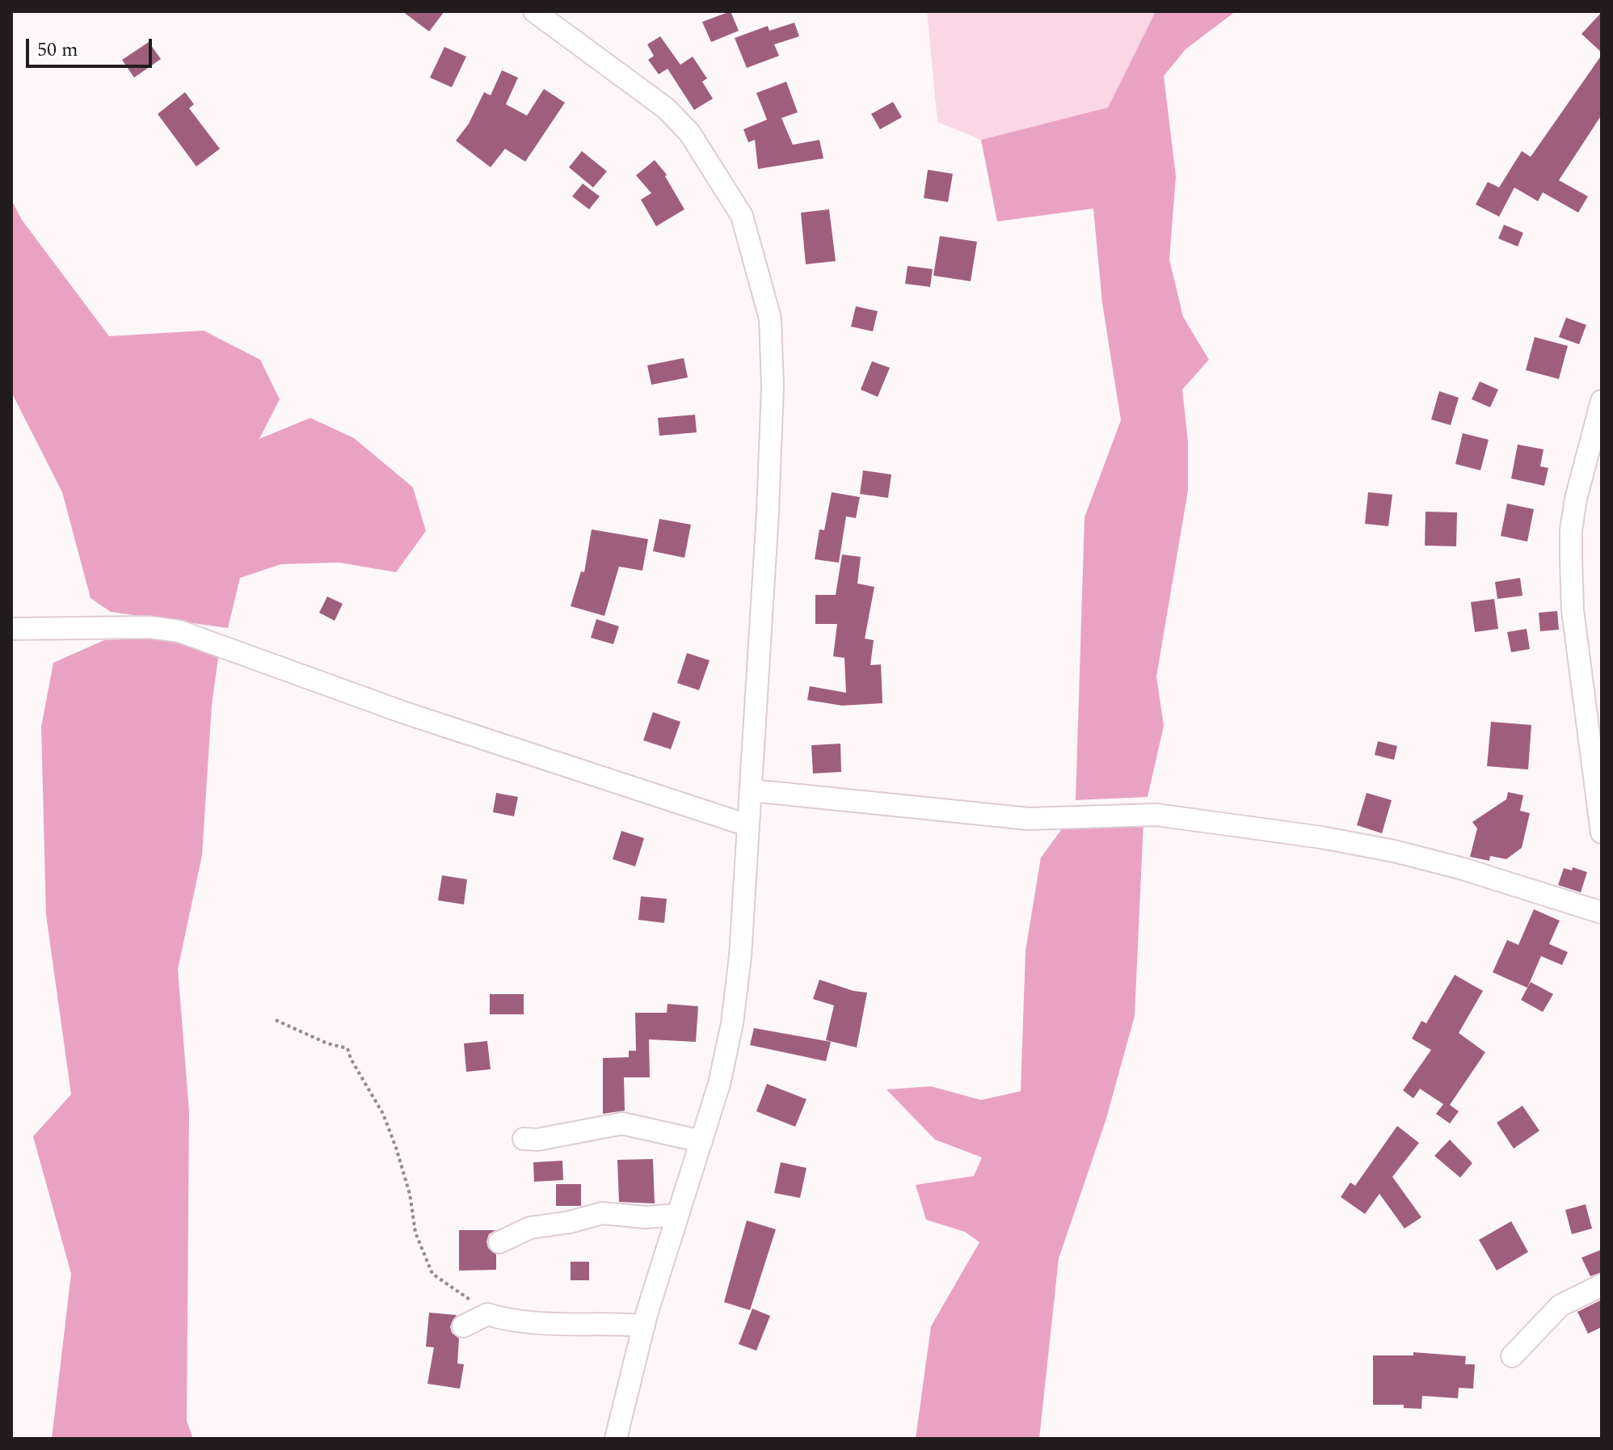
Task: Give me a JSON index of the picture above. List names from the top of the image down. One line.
{"scale_bar":"50 m"}
